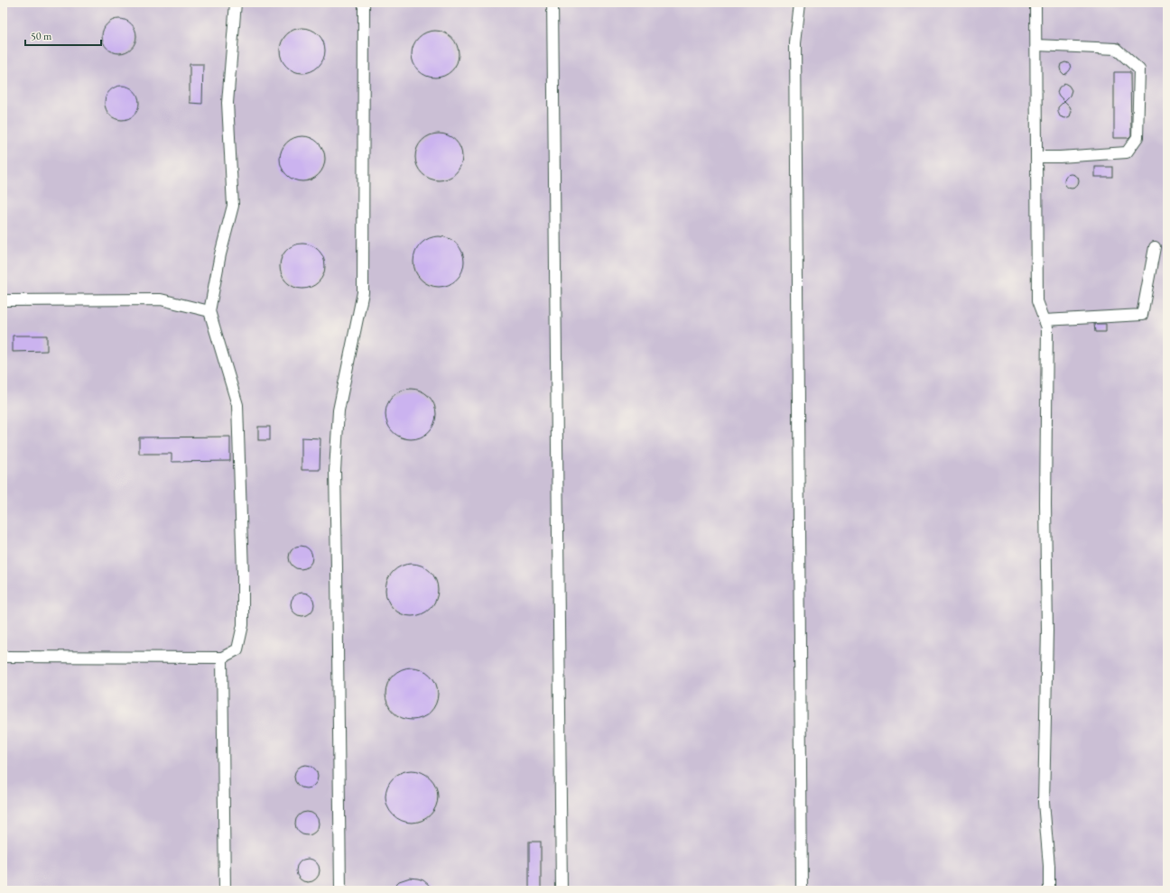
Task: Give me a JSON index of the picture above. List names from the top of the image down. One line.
{"scale_bar":"50 m"}
